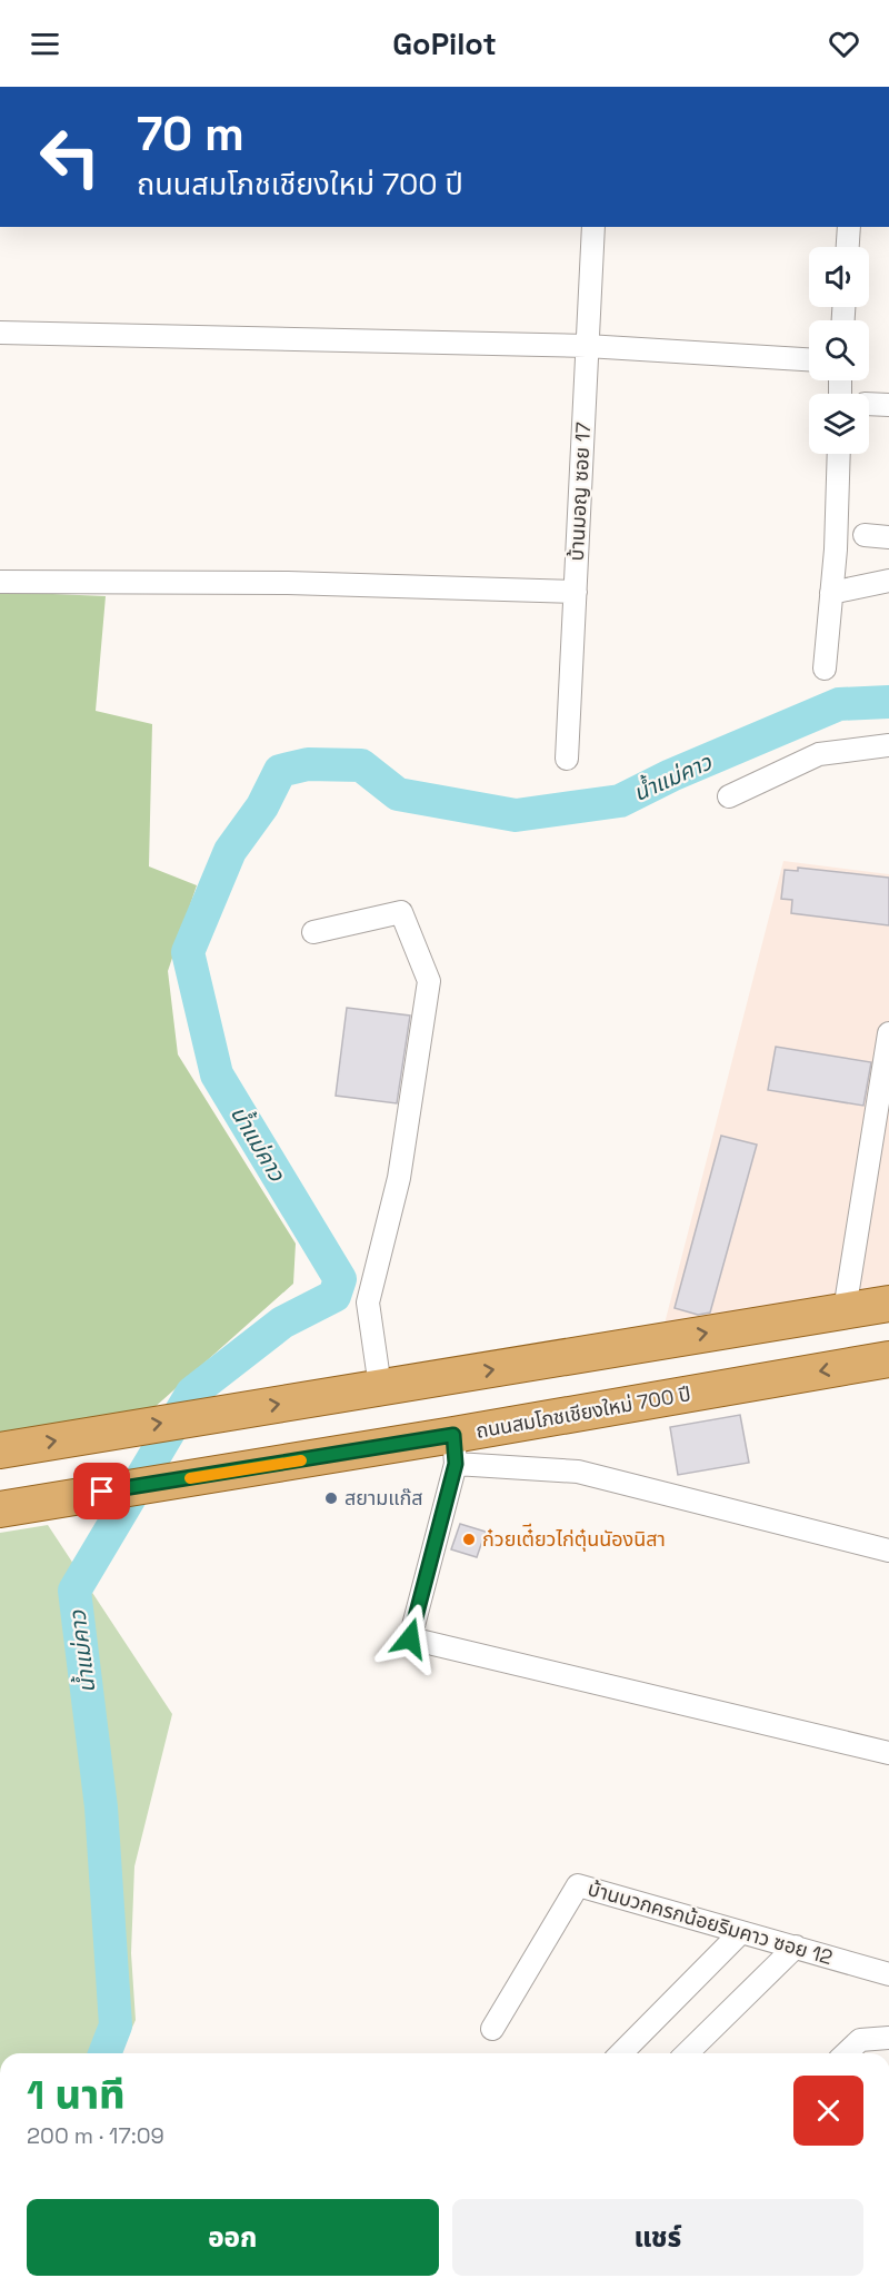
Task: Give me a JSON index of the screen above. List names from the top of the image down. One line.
{"streets":{"main road":["ถนนสมโภชเชียงใหม่ 700 ปี"],"street":["บ้านมอญ ซอย 17","บ้านบวกครกน้อยริมคาว ซอย 12"]},"water":["น้ำแม่คาว"],"places":["สยามแก๊ส","ก๋วยเต๋ียวไก่ตุ๋นนัองนิสา"],"page":{"header":"GoPilot","turn":["70 m","ถนนสมโภชเชียงใหม่ 700 ปี"],"heading":["1 นาที","200 m · 17:09"],"buttons":["ออก","แชร์"]}}
